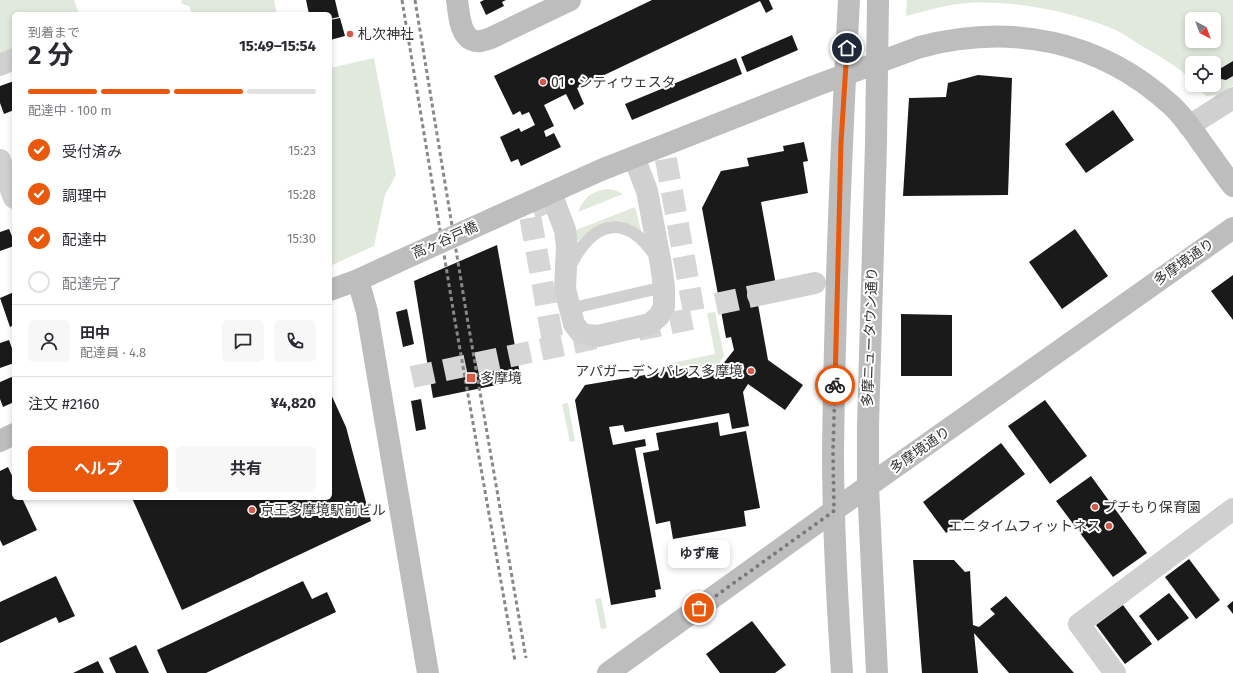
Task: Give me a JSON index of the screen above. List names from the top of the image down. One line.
{"streets":{"street":["高ヶ谷戸橋","多摩境通り","多摩ニュータウン通り"]},"crossings":[["多摩境通り","多摩ニュータウン通り"]],"places":{"other":["札次神社","01・シティウェスタ","アパガーデンパレス多摩境","プチもり保育園","京王多摩境駅前ビル","エニタイムフィットネス","ゆず庵"],"transit":["多摩境"]},"north":"bottom right","page":{"heading":["2 分","到着まで","15:49–15:54"],"panel":["田中","配達員 · 4.8","注文 #2160","¥4,820"],"bar":"配達中 · 100 m","list":[["受付済み","15:23"],["調理中","15:28"],["配達中","15:30"],"配達完了"],"buttons":["ヘルプ","共有"],"bubble":"ゆず庵"}}
